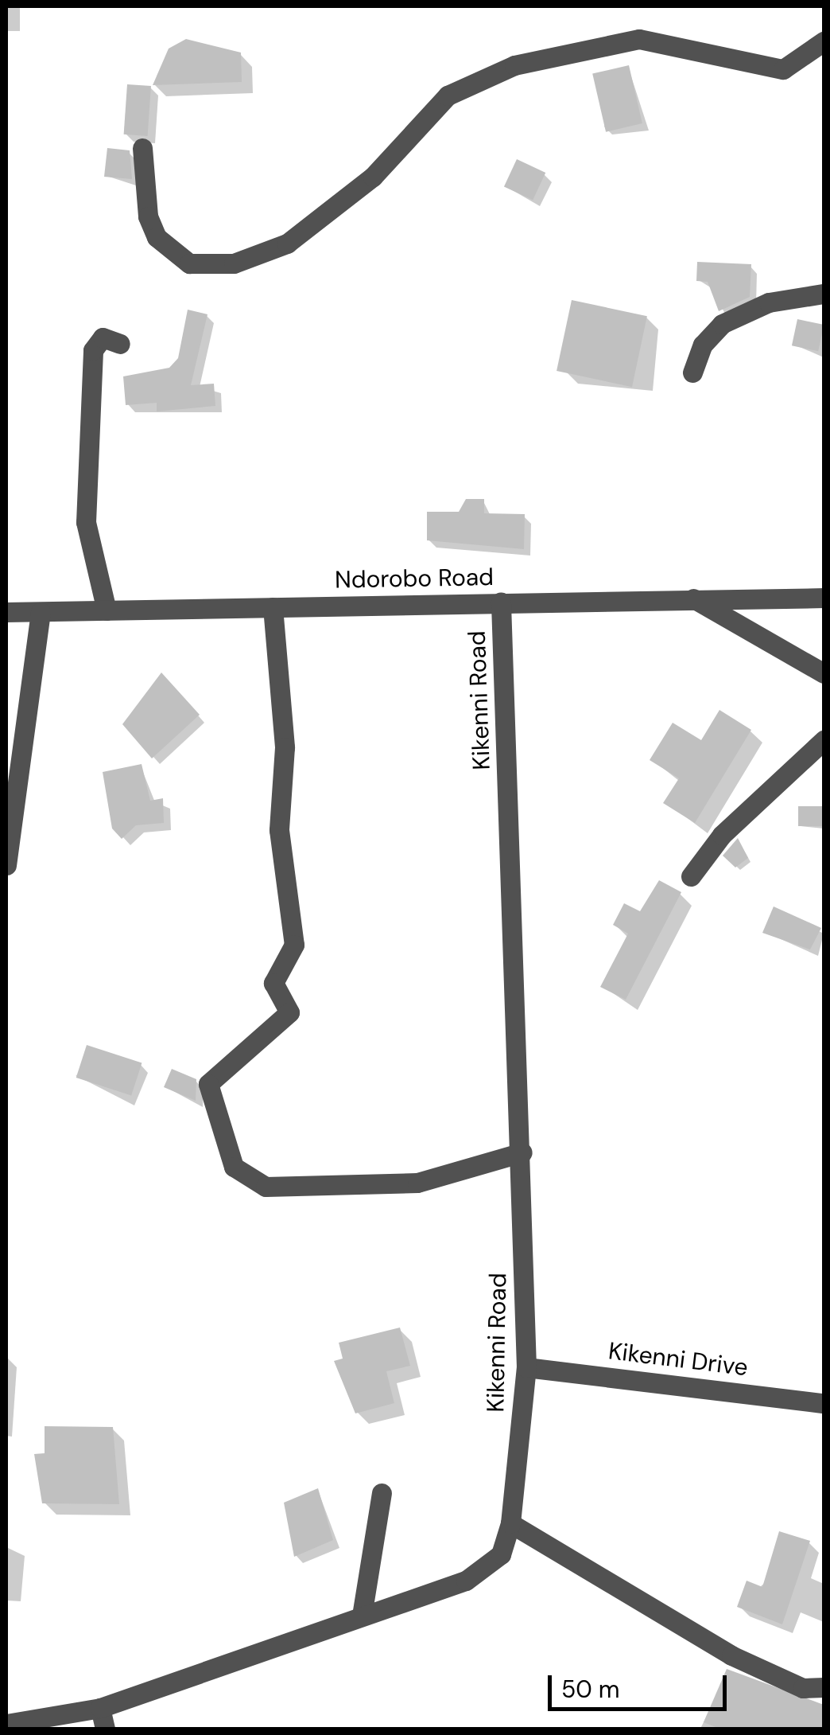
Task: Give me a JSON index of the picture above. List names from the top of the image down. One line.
{"streets":{"street":["Ndorobo Road","Kikenni Road","Kikenni Drive"]},"crossings":[["Ndorobo Road","Kikenni Road"],["Kikenni Road","Kikenni Drive"]],"scale_bar":"50 m"}
